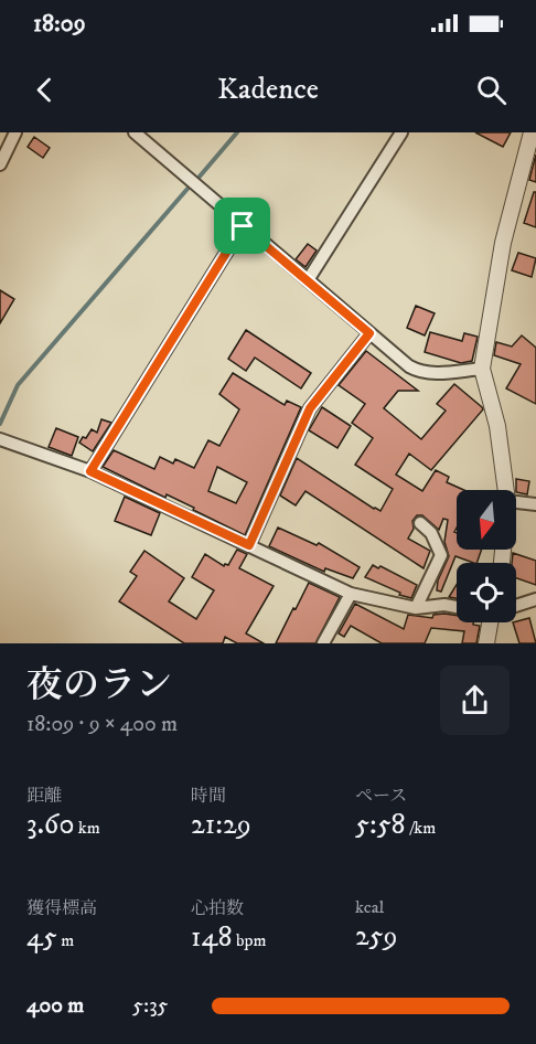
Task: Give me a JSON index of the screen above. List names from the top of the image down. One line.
{"north":"bottom","page":{"status":"18:09","header":"Kadence","heading":["夜のラン","18:09 · 9 × 400 m"],"stats":[["距離","3.60 km"],["時間","21:29"],["ペース","5:58 /km"],["獲得標高","45 m"],["心拍数","148 bpm"],["kcal","259"]],"list":[{"name":"400 m","note":"5:35"}]}}
